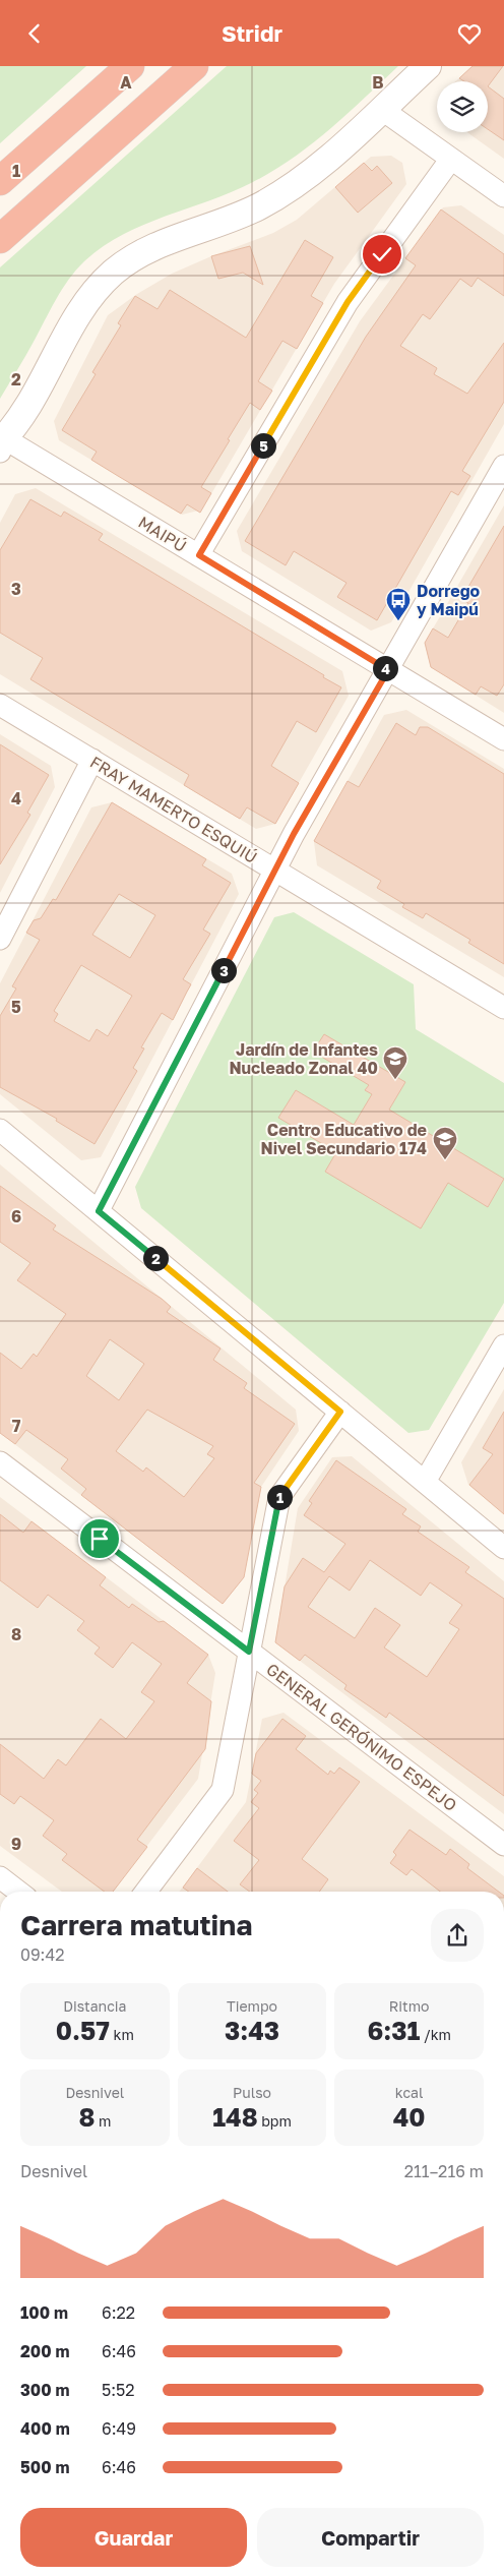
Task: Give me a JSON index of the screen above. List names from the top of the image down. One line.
{"streets":{"street":["MAIPÚ","FRAY MAMERTO ESQUIÚ","GENERAL GERÓNIMO ESPEJO"]},"places":{"bus stop":["Dorrego y Maipú"],"school or university":["Jardín de Infantes Nucleado Zonal 40","Centro Educativo de Nivel Secundario 174"]},"page":{"header":"Stridr","pins":["5","4","3","2","1"],"heading":["Carrera matutina","09:42"],"stats":[["Distancia","0.57 km"],["Tiempo","3:43"],["Ritmo","6:31 /km"],["Desnivel","8 m"],["Pulso","148 bpm"],["kcal","40"]],"chart":["Desnivel","211–216 m"],"list":[{"name":"100 m","note":"6:22"},{"name":"200 m","note":"6:46"},{"name":"300 m","note":"5:52"},{"name":"400 m","note":"6:49"},{"name":"500 m","note":"6:46"}],"buttons":["Guardar","Compartir"]},"grid":{"columns":["A","B"],"rows":["1","2","3","4","5","6","7","8","9"]}}
